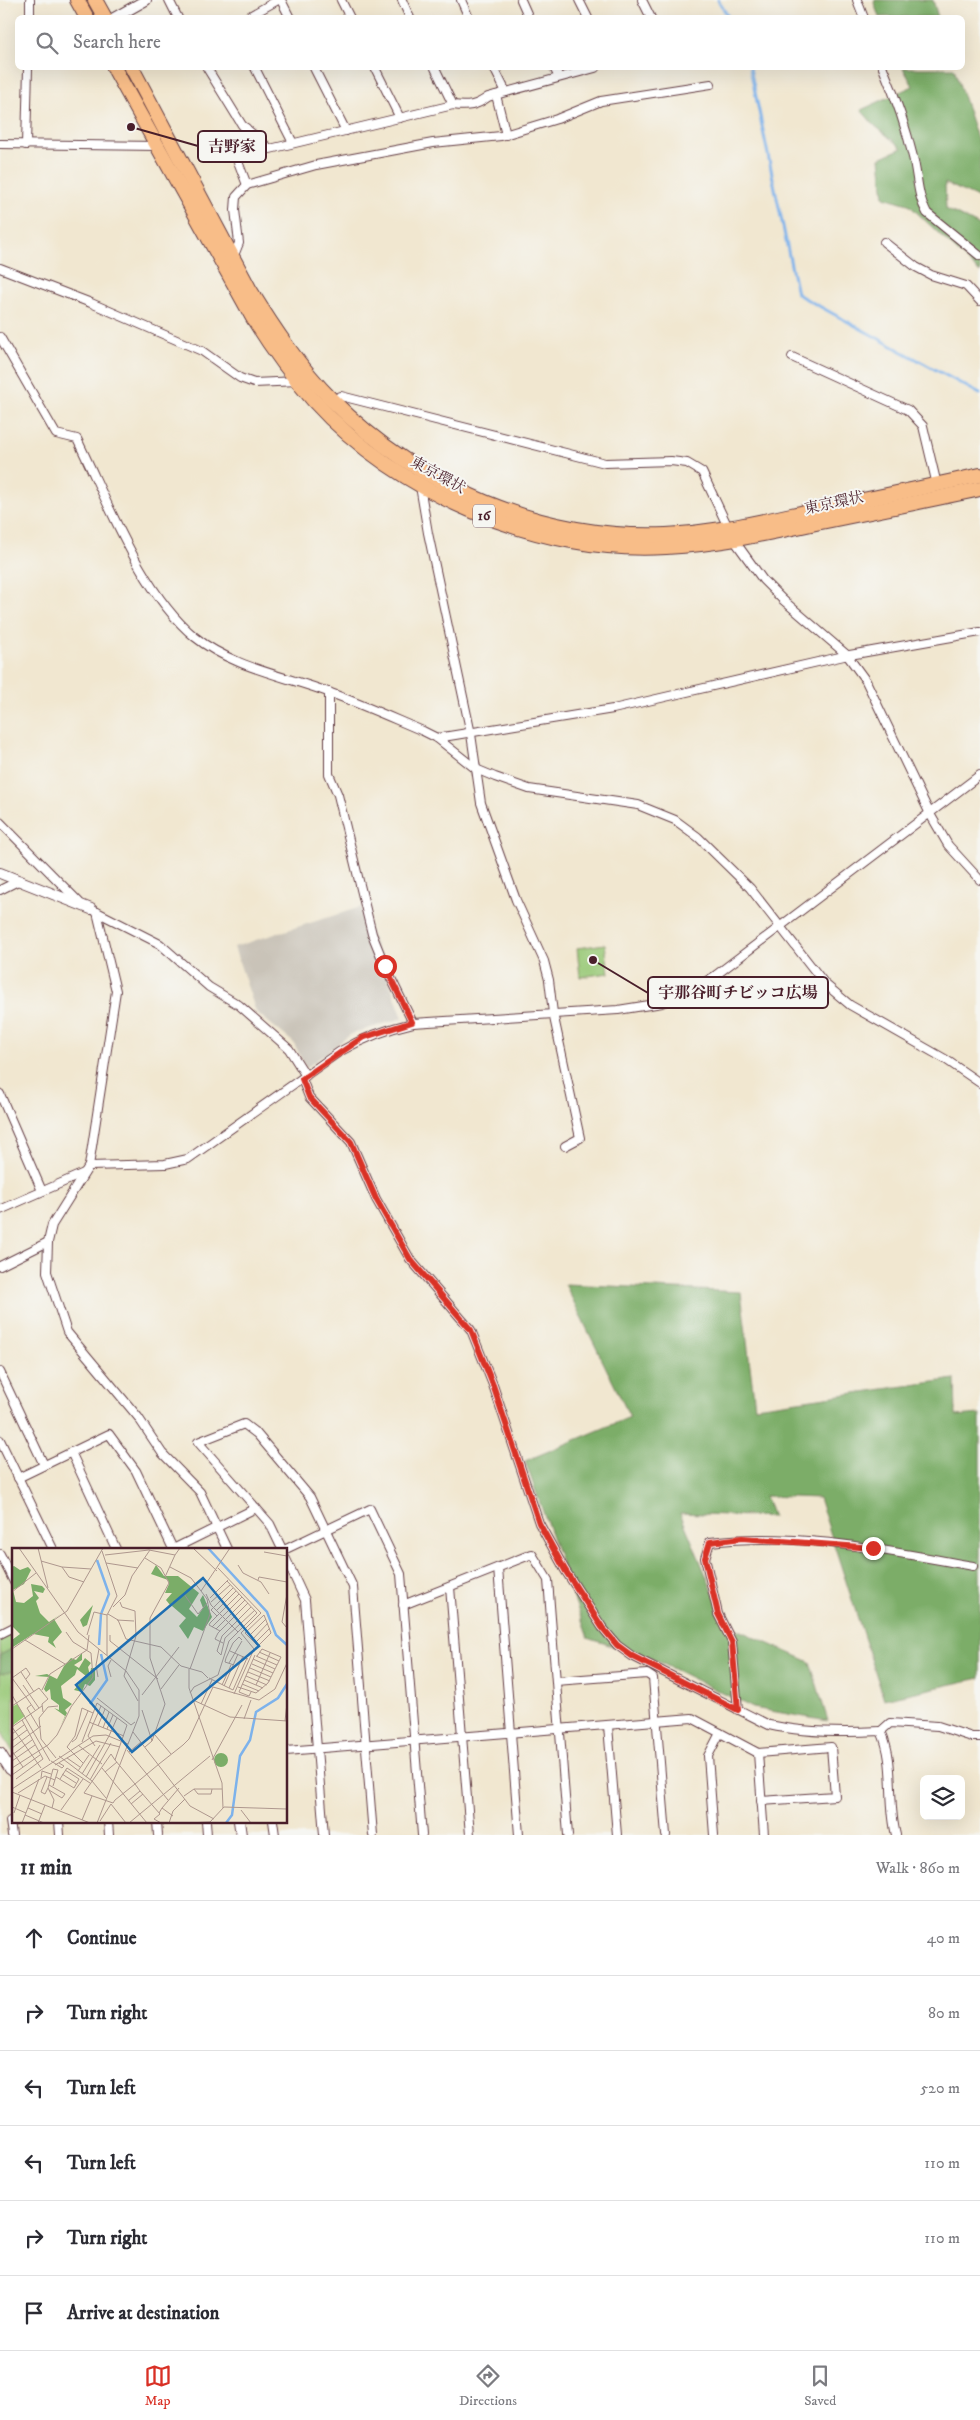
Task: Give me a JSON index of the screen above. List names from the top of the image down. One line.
{"streets":{"highway":["東京環状","16"]},"places":["吉野家","宇那谷町チビッコ広場"],"page":{"search":"Search here","heading":["11 min","Walk · 860 m"],"list":[["Continue","40 m"],["Turn right","80 m"],["Turn left","520 m"],["Turn left","110 m"],["Turn right","110 m"],"Arrive at destination"],"nav":["Map","Directions","Saved"]}}
